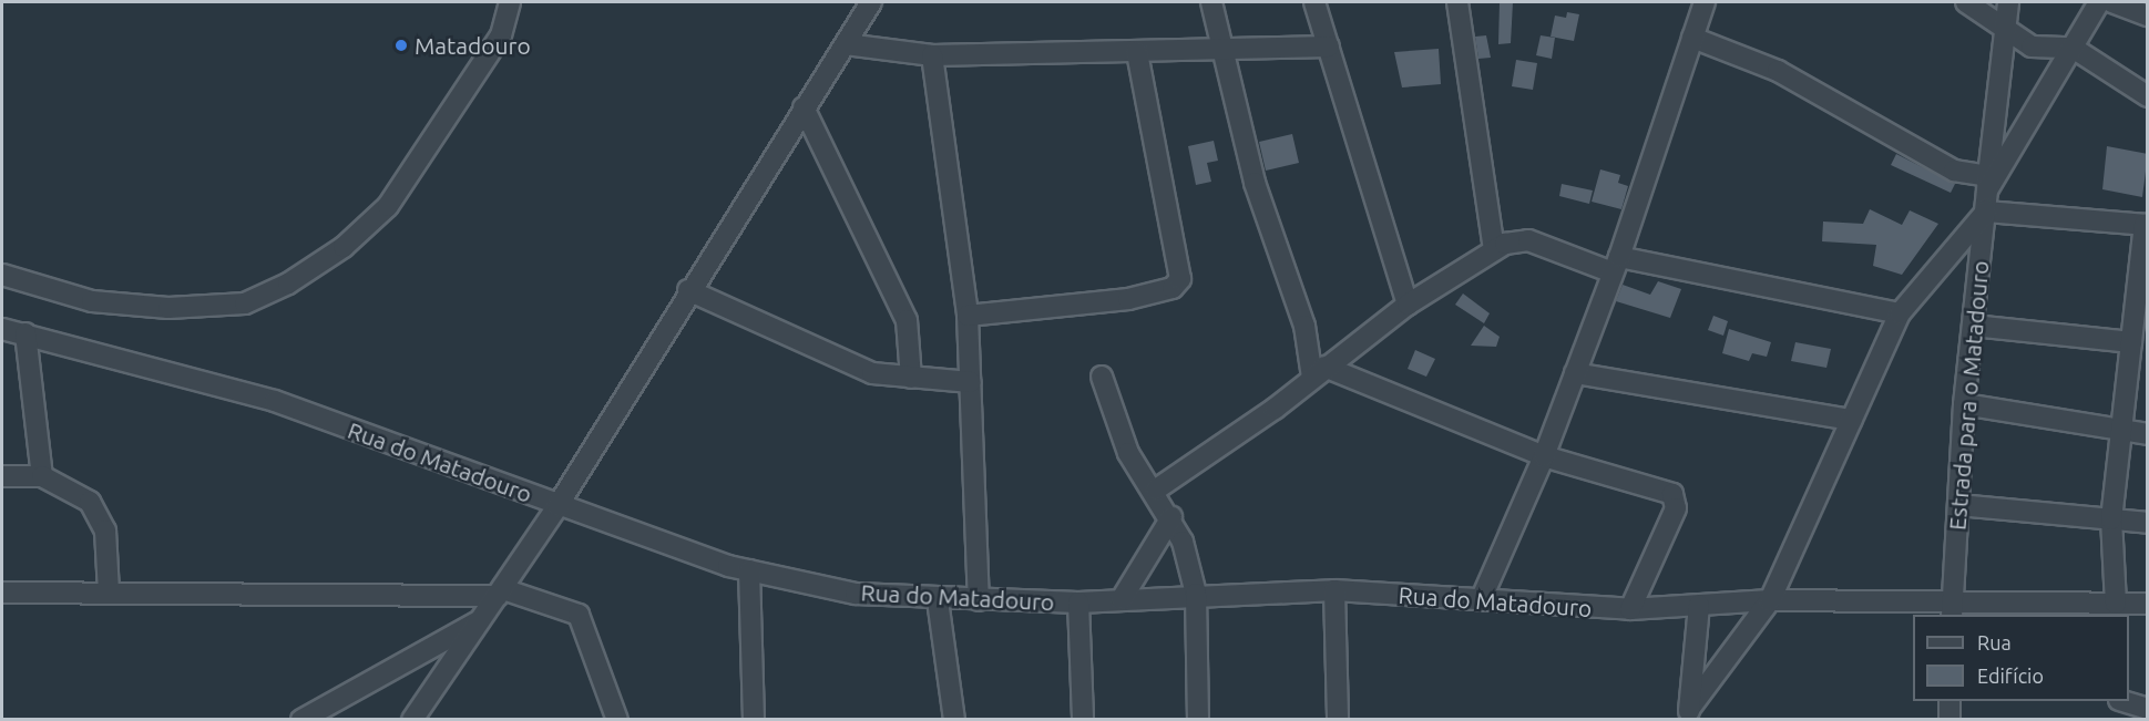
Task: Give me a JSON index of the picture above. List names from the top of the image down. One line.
{"streets":{"street":["Estrada para o Matadouro","Rua do Matadouro"]},"crossings":[["Estrada para o Matadouro","Rua do Matadouro"]],"places":["Matadouro"],"legend":["Rua","Edifício"]}
